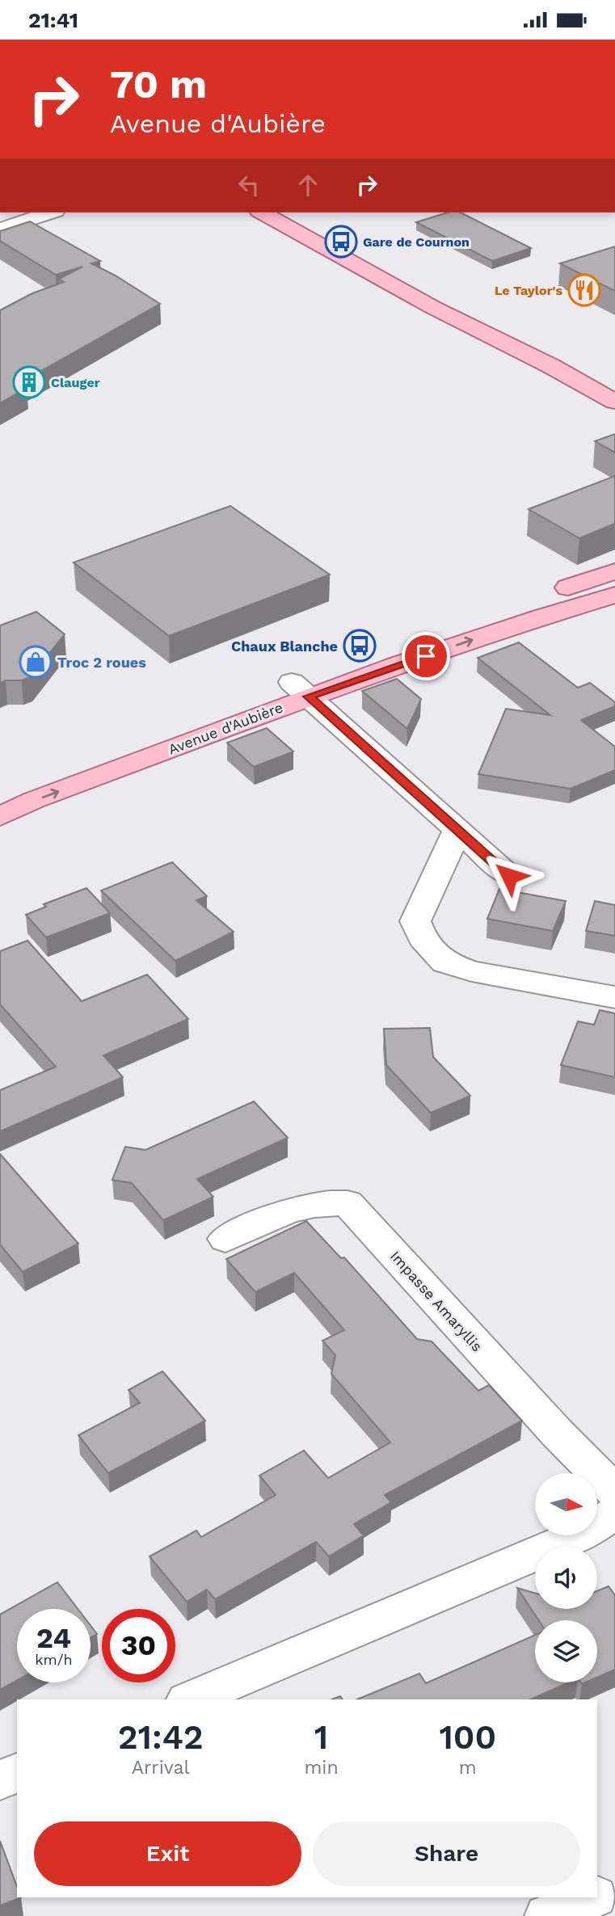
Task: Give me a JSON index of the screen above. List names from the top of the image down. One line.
{"streets":{"main road":["Avenue d'Aubière"],"street":["Impasse Amaryllis"]},"places":{"bus stop":["Gare de Cournon","Chaux Blanche"],"restaurant":["Le Taylor's"],"building":["Clauger"],"shop":["Troc 2 roues"]},"north":"right","page":{"status":"21:41","turn":["70 m","Avenue d'Aubière"],"speed":"24 km/h","limit":"30","eta":["21:42","Arrival","1","min","100","m"],"buttons":["Exit","Share"]}}
